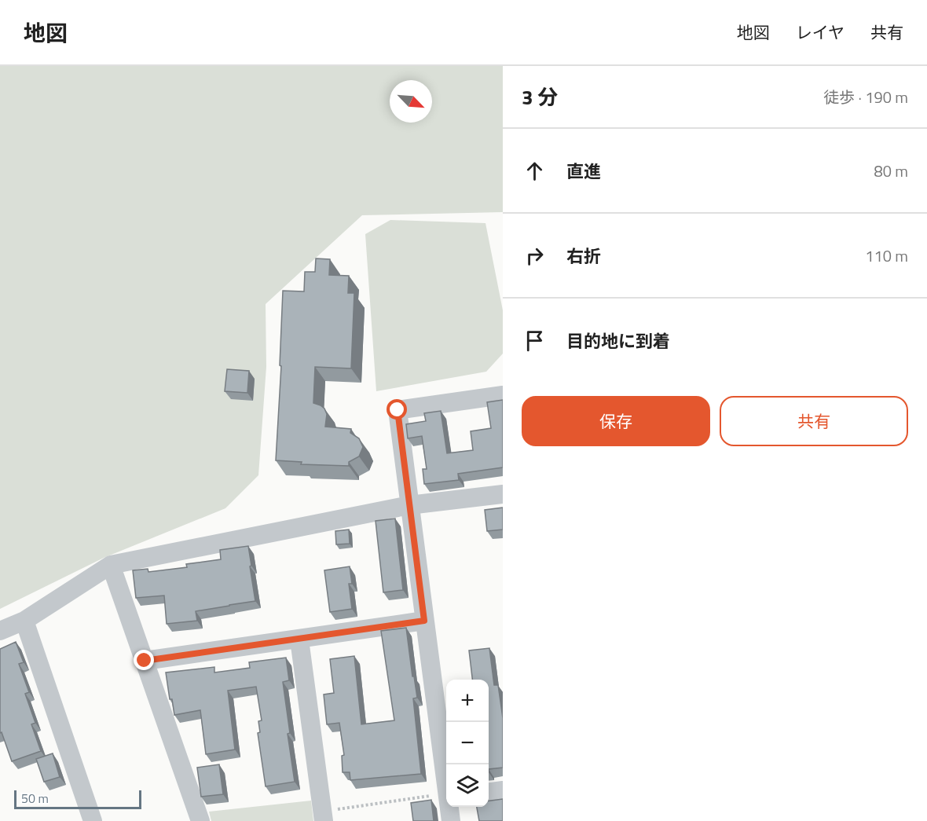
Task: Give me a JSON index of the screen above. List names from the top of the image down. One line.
{"scale_bar":"50 m","north":"bottom right","page":{"header":"地図","nav":["地図","レイヤ","共有"],"heading":["3 分","徒歩 · 190 m"],"list":[["直進","80 m"],["右折","110 m"],"目的地に到着"],"buttons":["保存","共有"],"map_buttons":["+","−"],"scale":"50 m"}}
